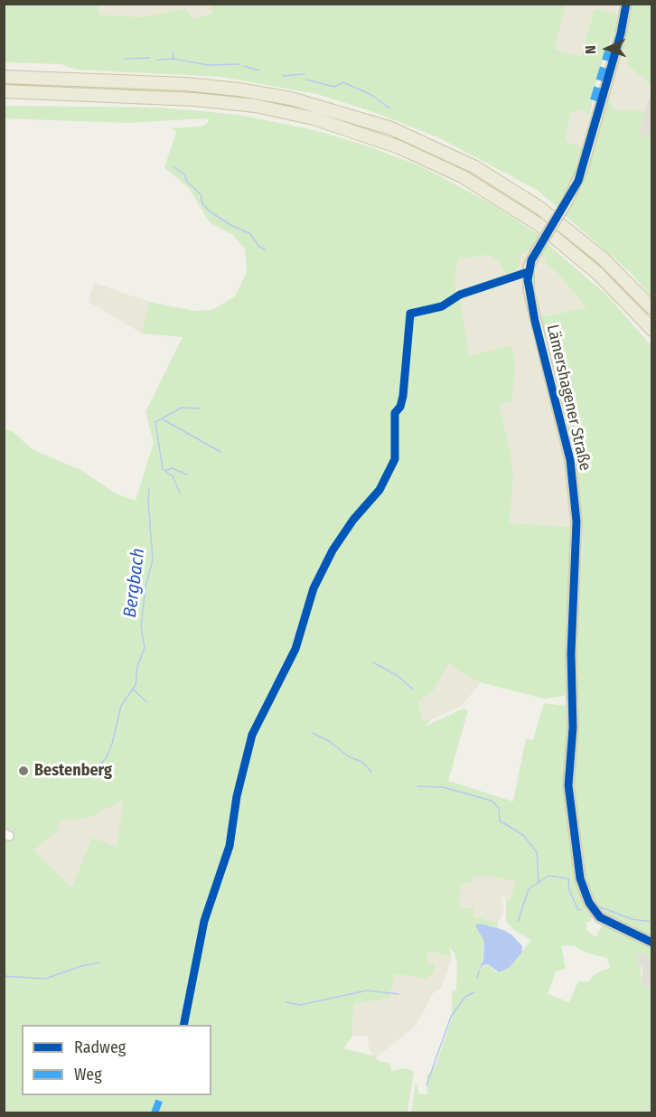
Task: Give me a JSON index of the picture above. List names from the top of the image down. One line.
{"streets":{"main road":["Lämershagener Straße"]},"water":["Bergbach"],"places":["Bestenberg"],"legend":["Radweg","Weg"],"north":"left"}
